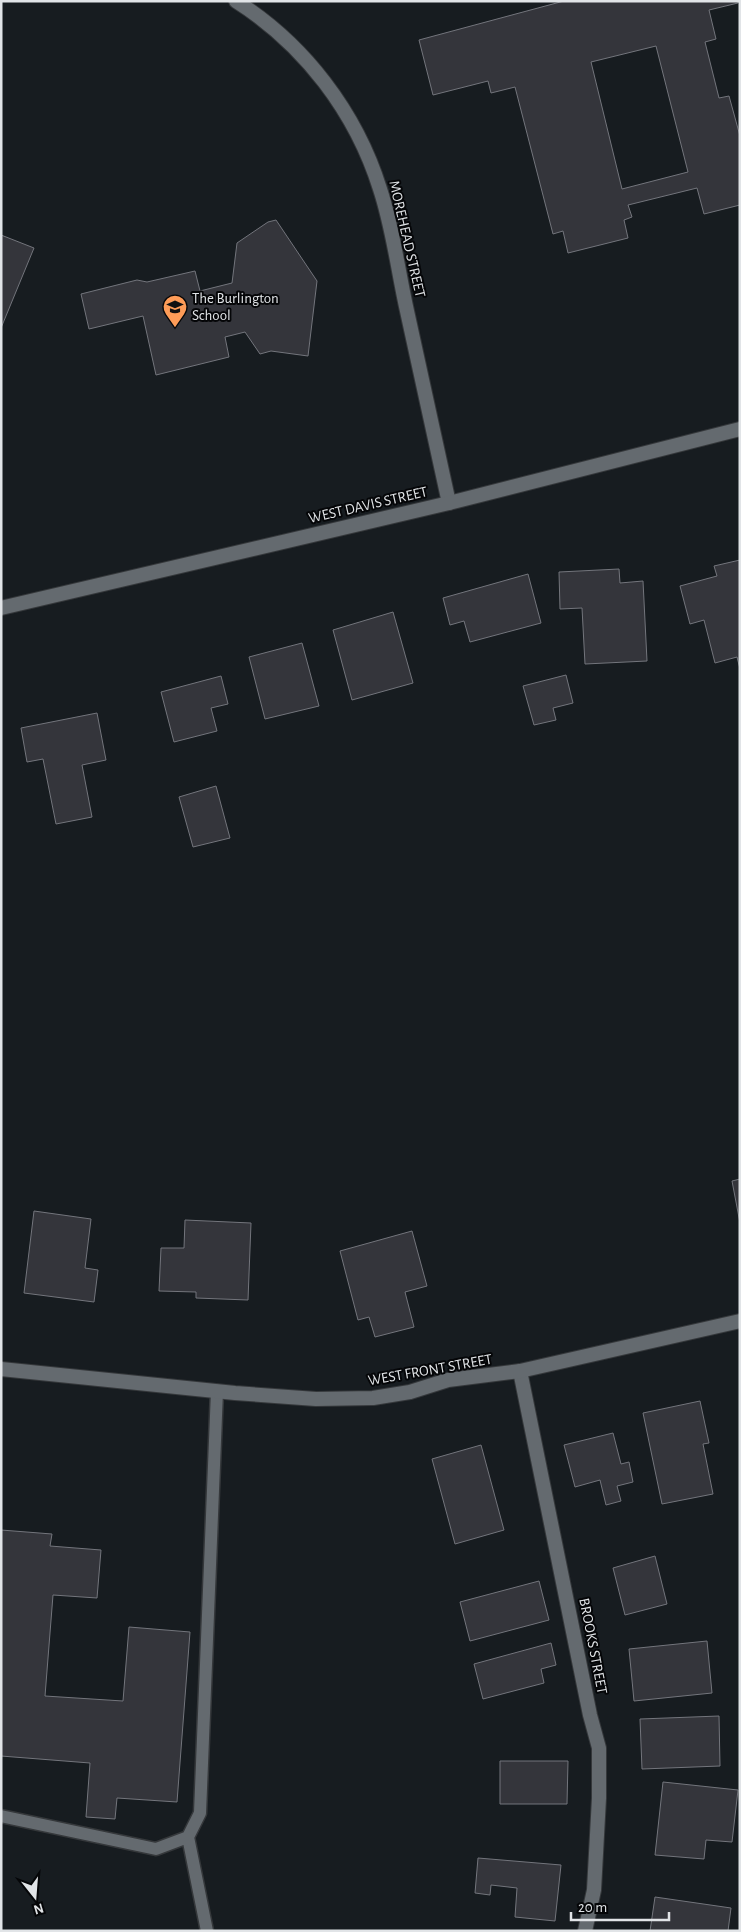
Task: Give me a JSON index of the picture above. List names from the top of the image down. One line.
{"streets":{"street":["MOREHEAD STREET","WEST DAVIS STREET","WEST FRONT STREET","BROOKS STREET"]},"crossings":[["MOREHEAD STREET","WEST DAVIS STREET"],["WEST FRONT STREET","BROOKS STREET"]],"places":{"school or university":["The Burlington School"]},"scale_bar":"20 m","north":"bottom"}
